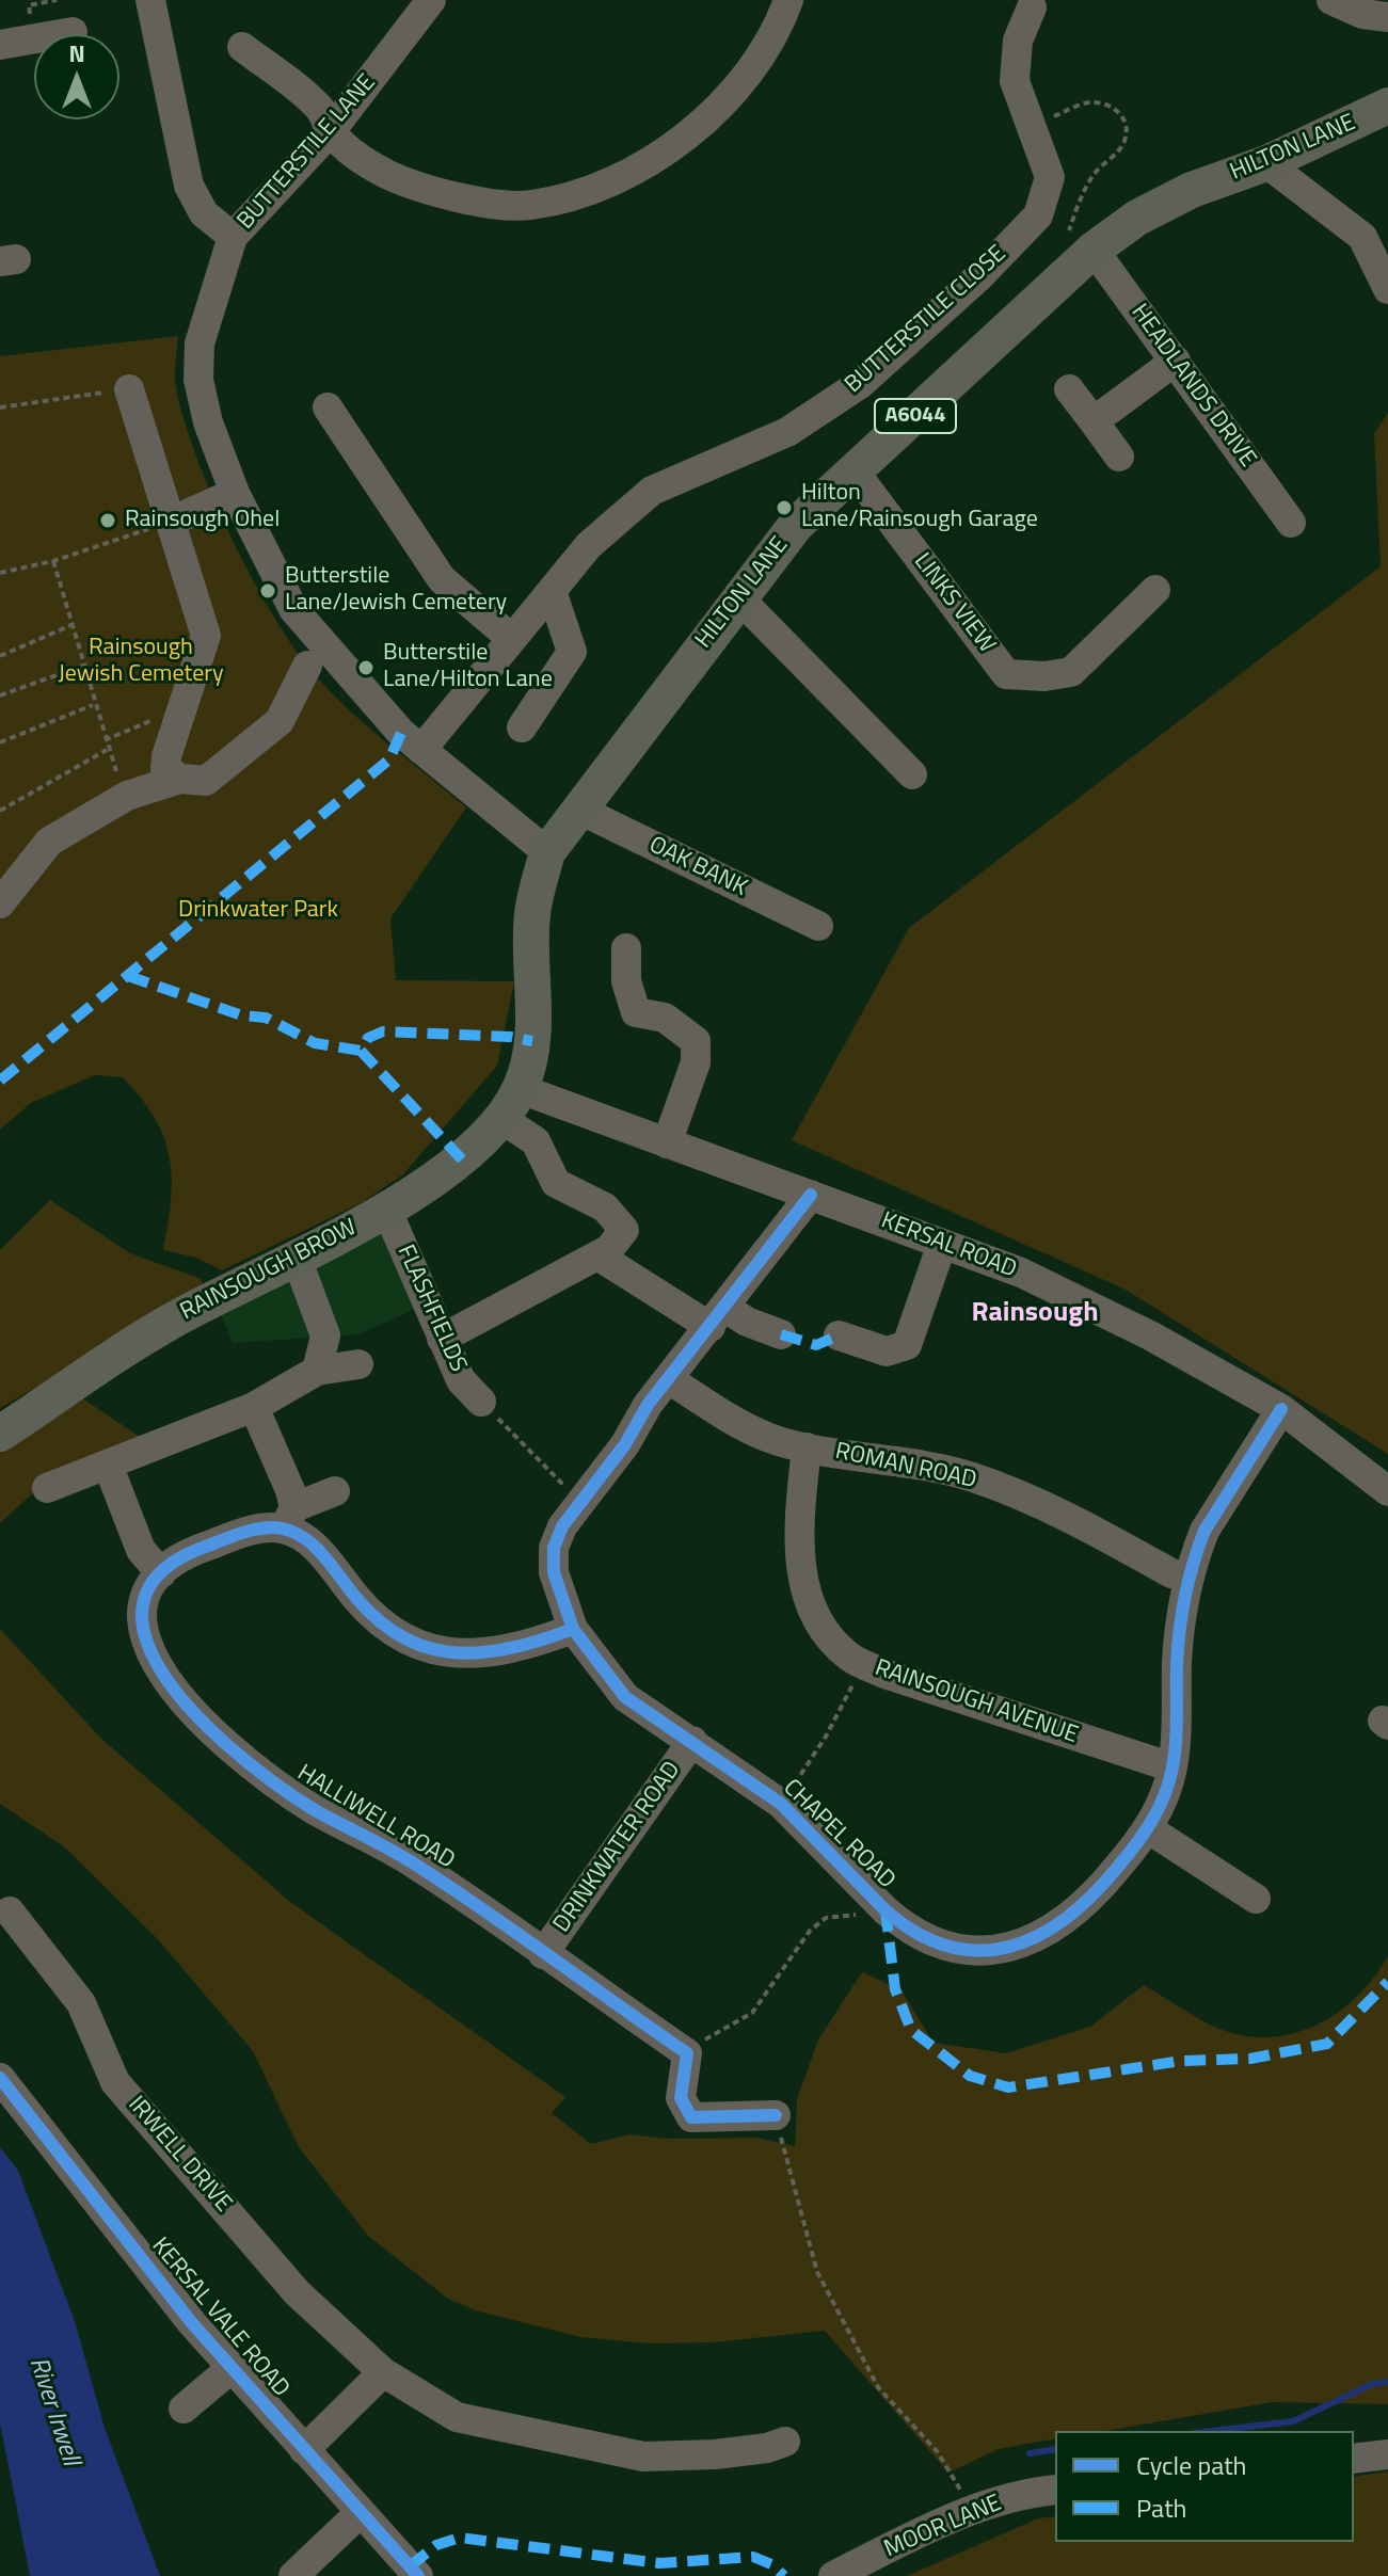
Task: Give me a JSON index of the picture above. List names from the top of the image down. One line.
{"streets":{"main road":["HILTON LANE","A6044","RAINSOUGH BROW"],"street":["BUTTERSTILE LANE","BUTTERSTILE CLOSE","HEADLANDS DRIVE","LINKS VIEW","OAK BANK","KERSAL ROAD","FLASHFIELDS","ROMAN ROAD","RAINSOUGH AVENUE","HALLIWELL ROAD","CHAPEL ROAD","DRINKWATER ROAD","IRWELL DRIVE","KERSAL VALE ROAD","MOOR LANE"]},"crossings":[["HILTON LANE","BUTTERSTILE LANE"],["HILTON LANE","HEADLANDS DRIVE"],["HILTON LANE","LINKS VIEW"],["HILTON LANE","OAK BANK"],["HILTON LANE","KERSAL ROAD"],["HILTON LANE","RAINSOUGH BROW"],["BUTTERSTILE LANE","BUTTERSTILE CLOSE"],["KERSAL ROAD","RAINSOUGH BROW"],["KERSAL ROAD","CHAPEL ROAD"],["RAINSOUGH BROW","FLASHFIELDS"],["ROMAN ROAD","RAINSOUGH AVENUE"],["ROMAN ROAD","CHAPEL ROAD"],["RAINSOUGH AVENUE","CHAPEL ROAD"],["HALLIWELL ROAD","DRINKWATER ROAD"],["CHAPEL ROAD","DRINKWATER ROAD"]],"districts":["Rainsough"],"water":["River Irwell"],"parks":["Rainsough Jewish Cemetery","Drinkwater Park"],"places":["Hilton Lane/Rainsough Garage","Rainsough Ohel","Butterstile Lane/Jewish Cemetery","Butterstile Lane/Hilton Lane"],"legend":["Cycle path","Path"],"north":"top"}
